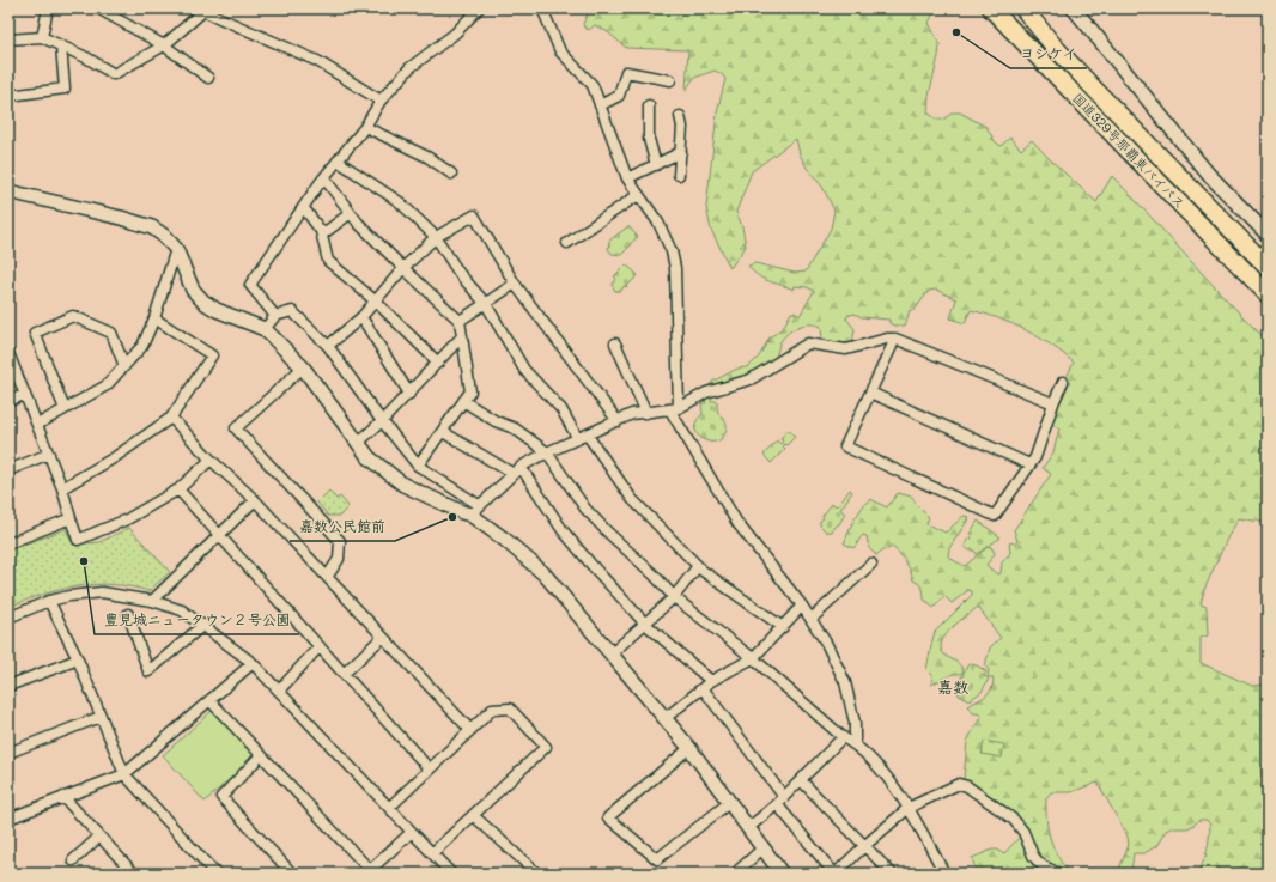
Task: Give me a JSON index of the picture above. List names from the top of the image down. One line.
{"streets":{"highway":["国道329号那覇東バイパス"]},"districts":["嘉数"],"places":["ヨシケイ","嘉数公民館前","豊見城ニュータウン２号公園"]}
